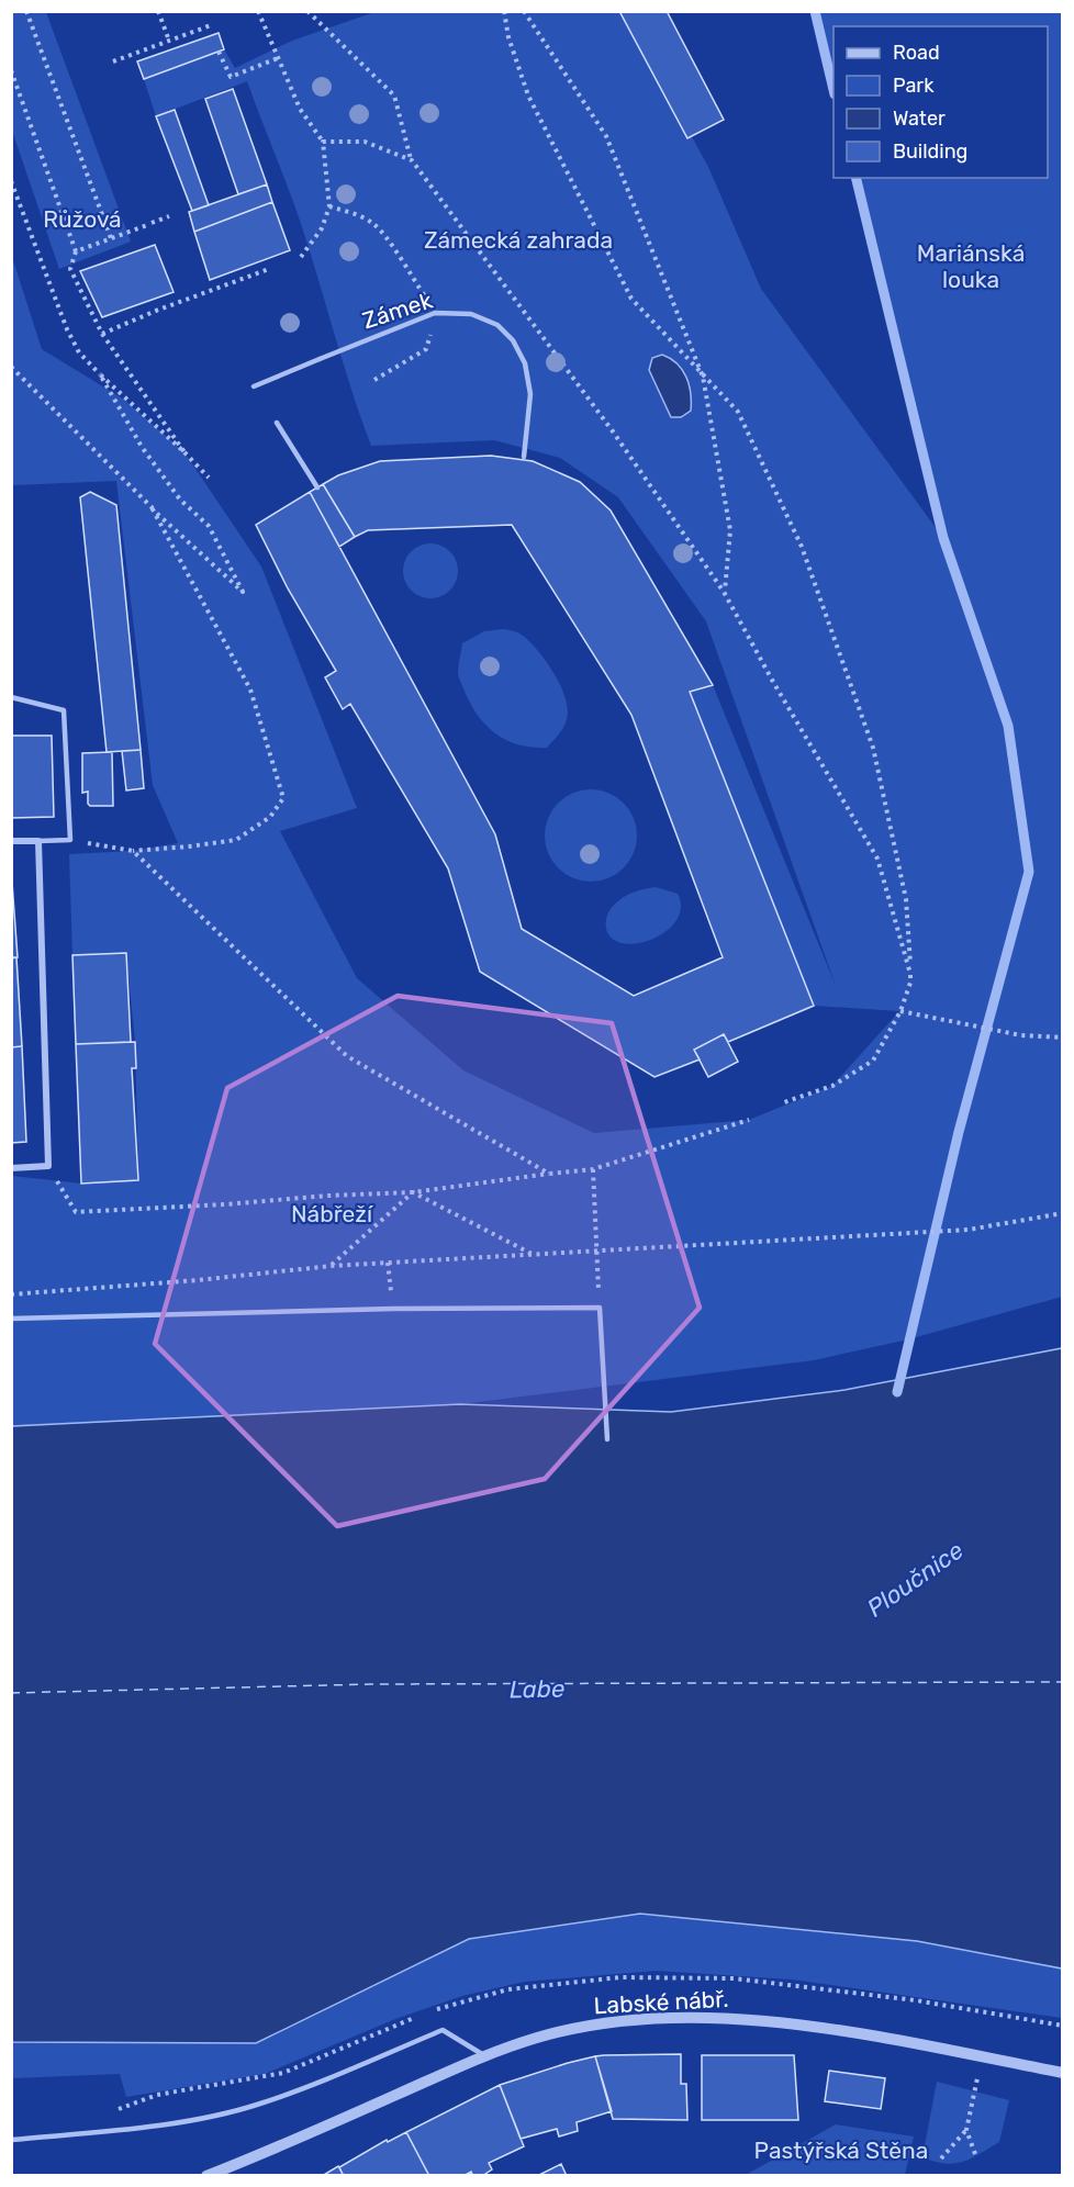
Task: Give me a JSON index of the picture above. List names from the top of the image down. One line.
{"streets":{"street":["Labské nábř."],"lane":["Zámek"]},"water":["Ploučnice","Labe"],"parks":["Růžová","Zámecká zahrada","Mariánská louka","Nábřeží","Pastýřská Stěna"],"legend":["Road","Park","Water","Building"]}
